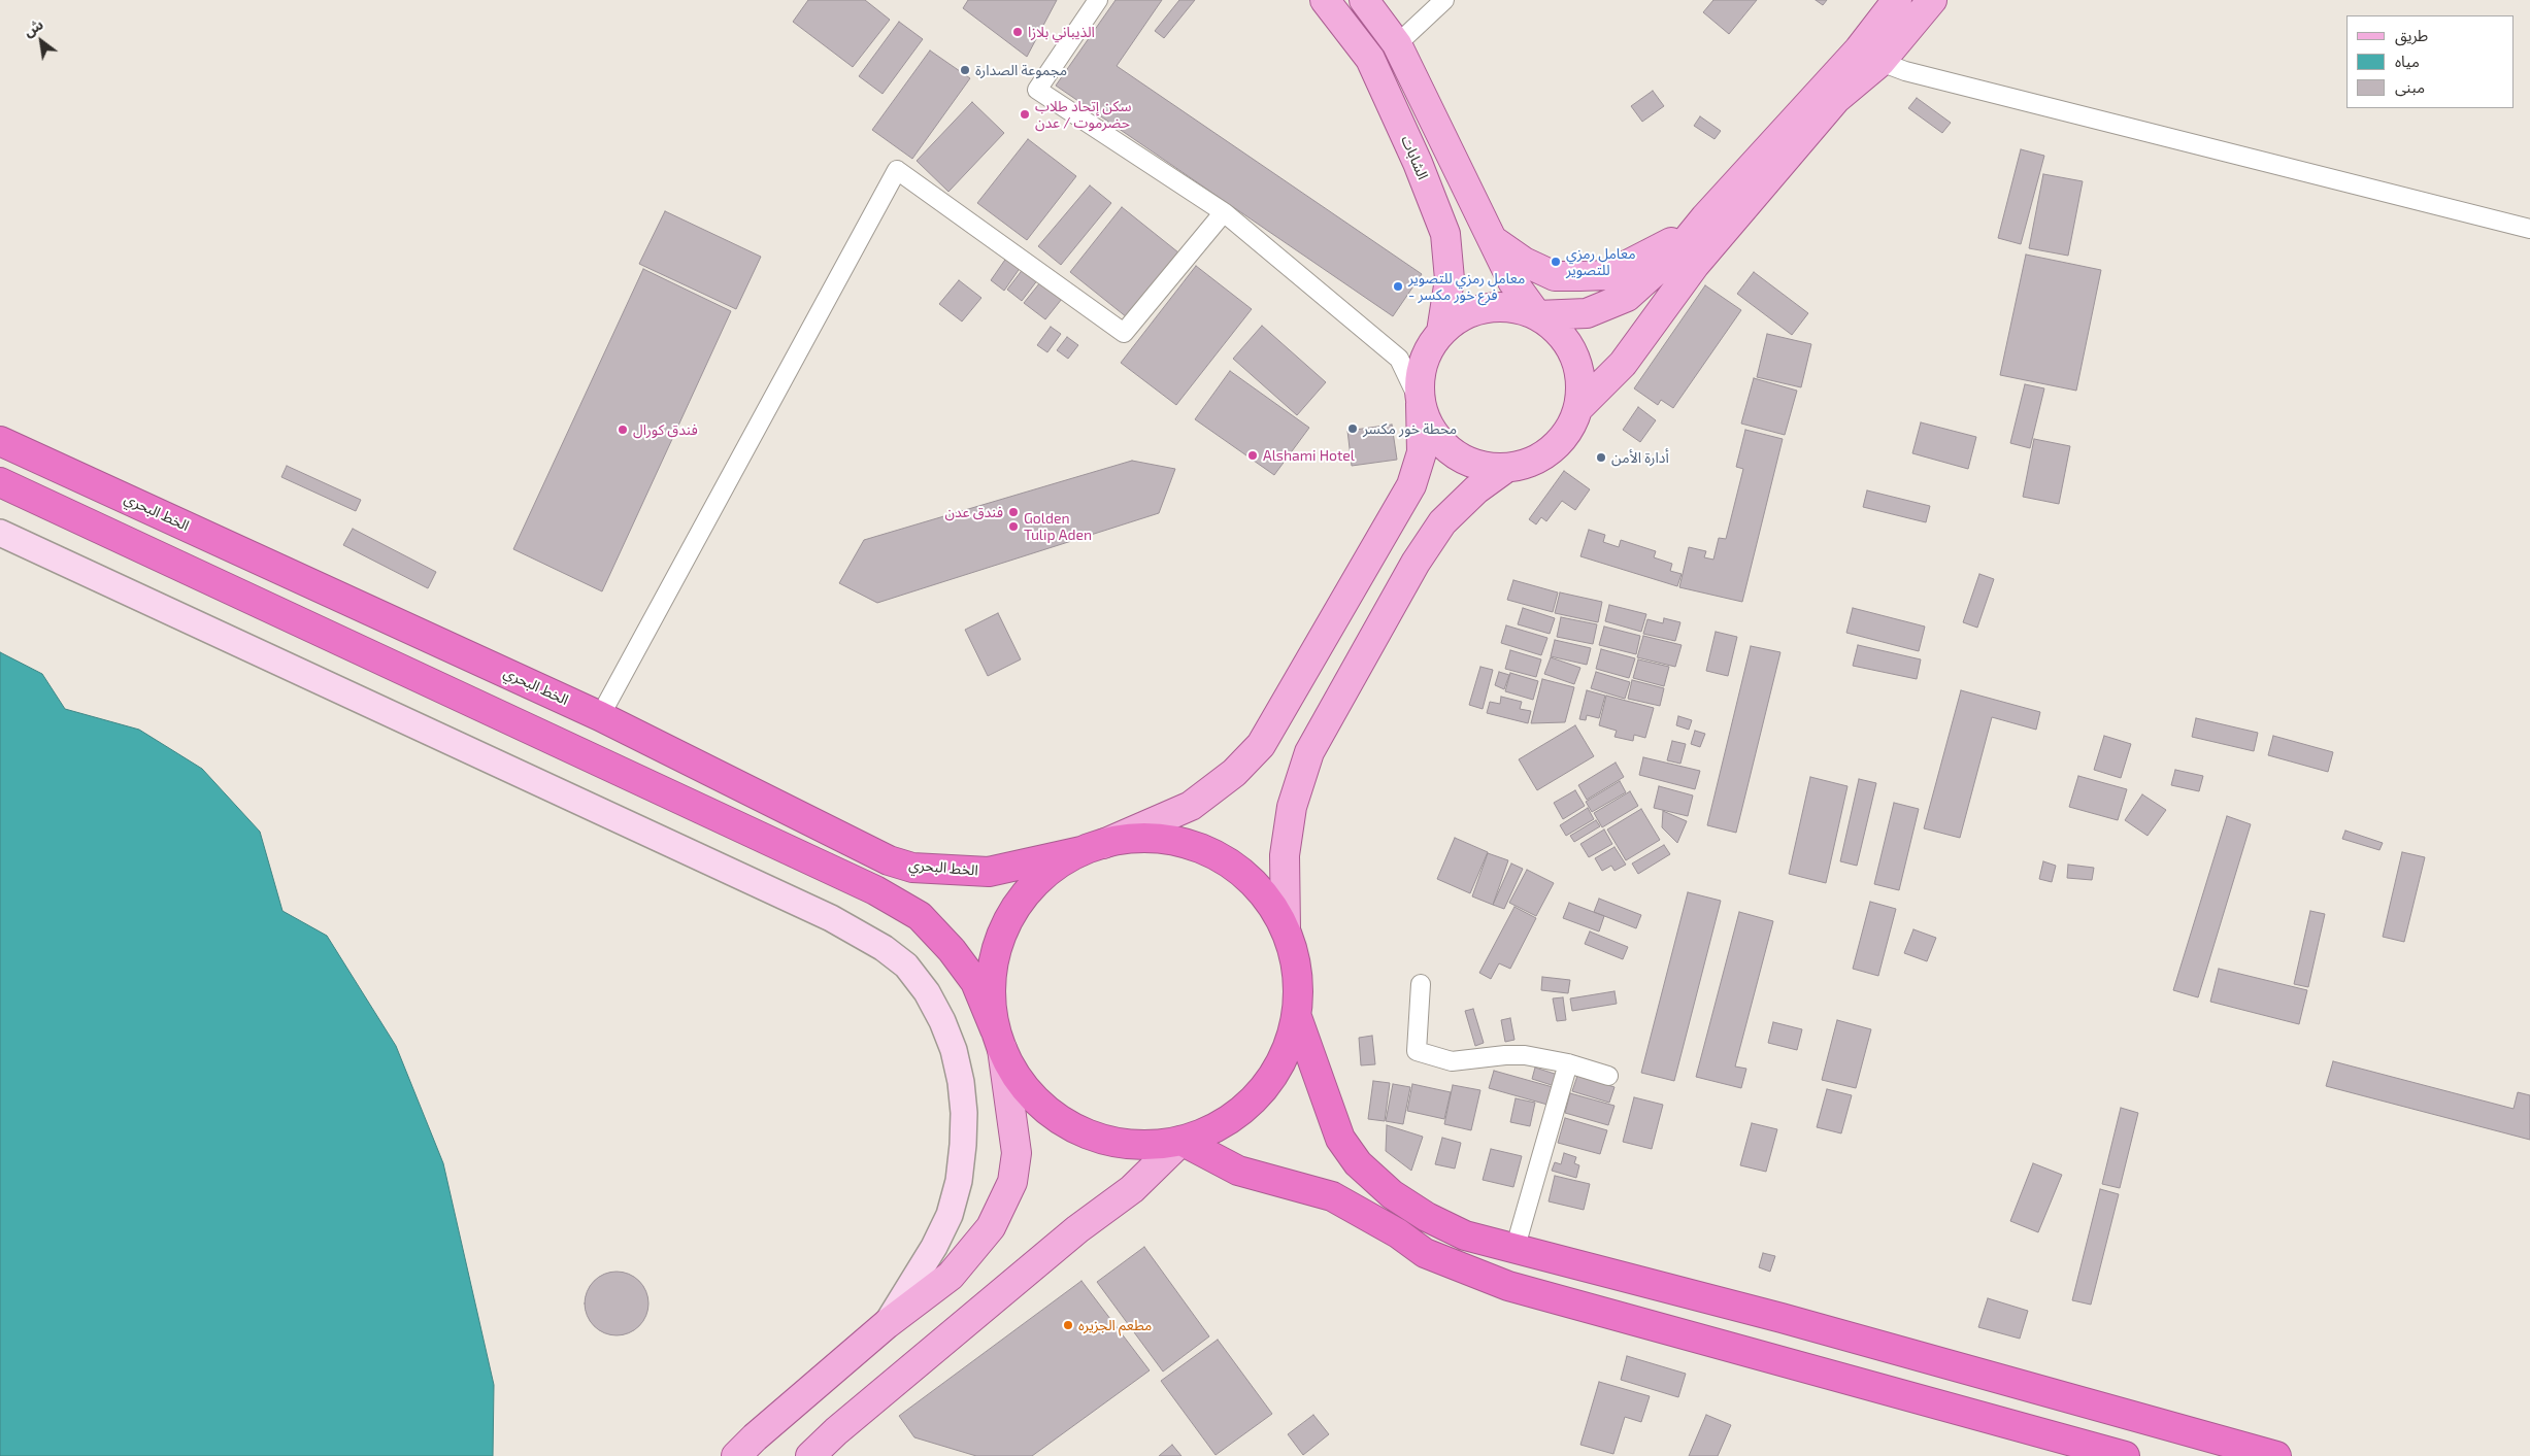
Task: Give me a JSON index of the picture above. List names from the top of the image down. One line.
{"streets":{"highway":["الخط البحري"],"main road":["الشابات"]},"places":["الذيباني بلازا","مجموعة الصدارة","سكن إتحاد طلاب حضرموت / عدن","معامل رمزي للتصوير","معامل رمزي للتصوير - فرع خور مكسر","محطة خور مكسر","فندق كورال","Alshami Hotel","أدارة الأمن","فندق عدن","Golden Tulip Aden","مطعم الجزيره"],"legend":["طريق","مياه","مبنى"],"north":"top left"}
